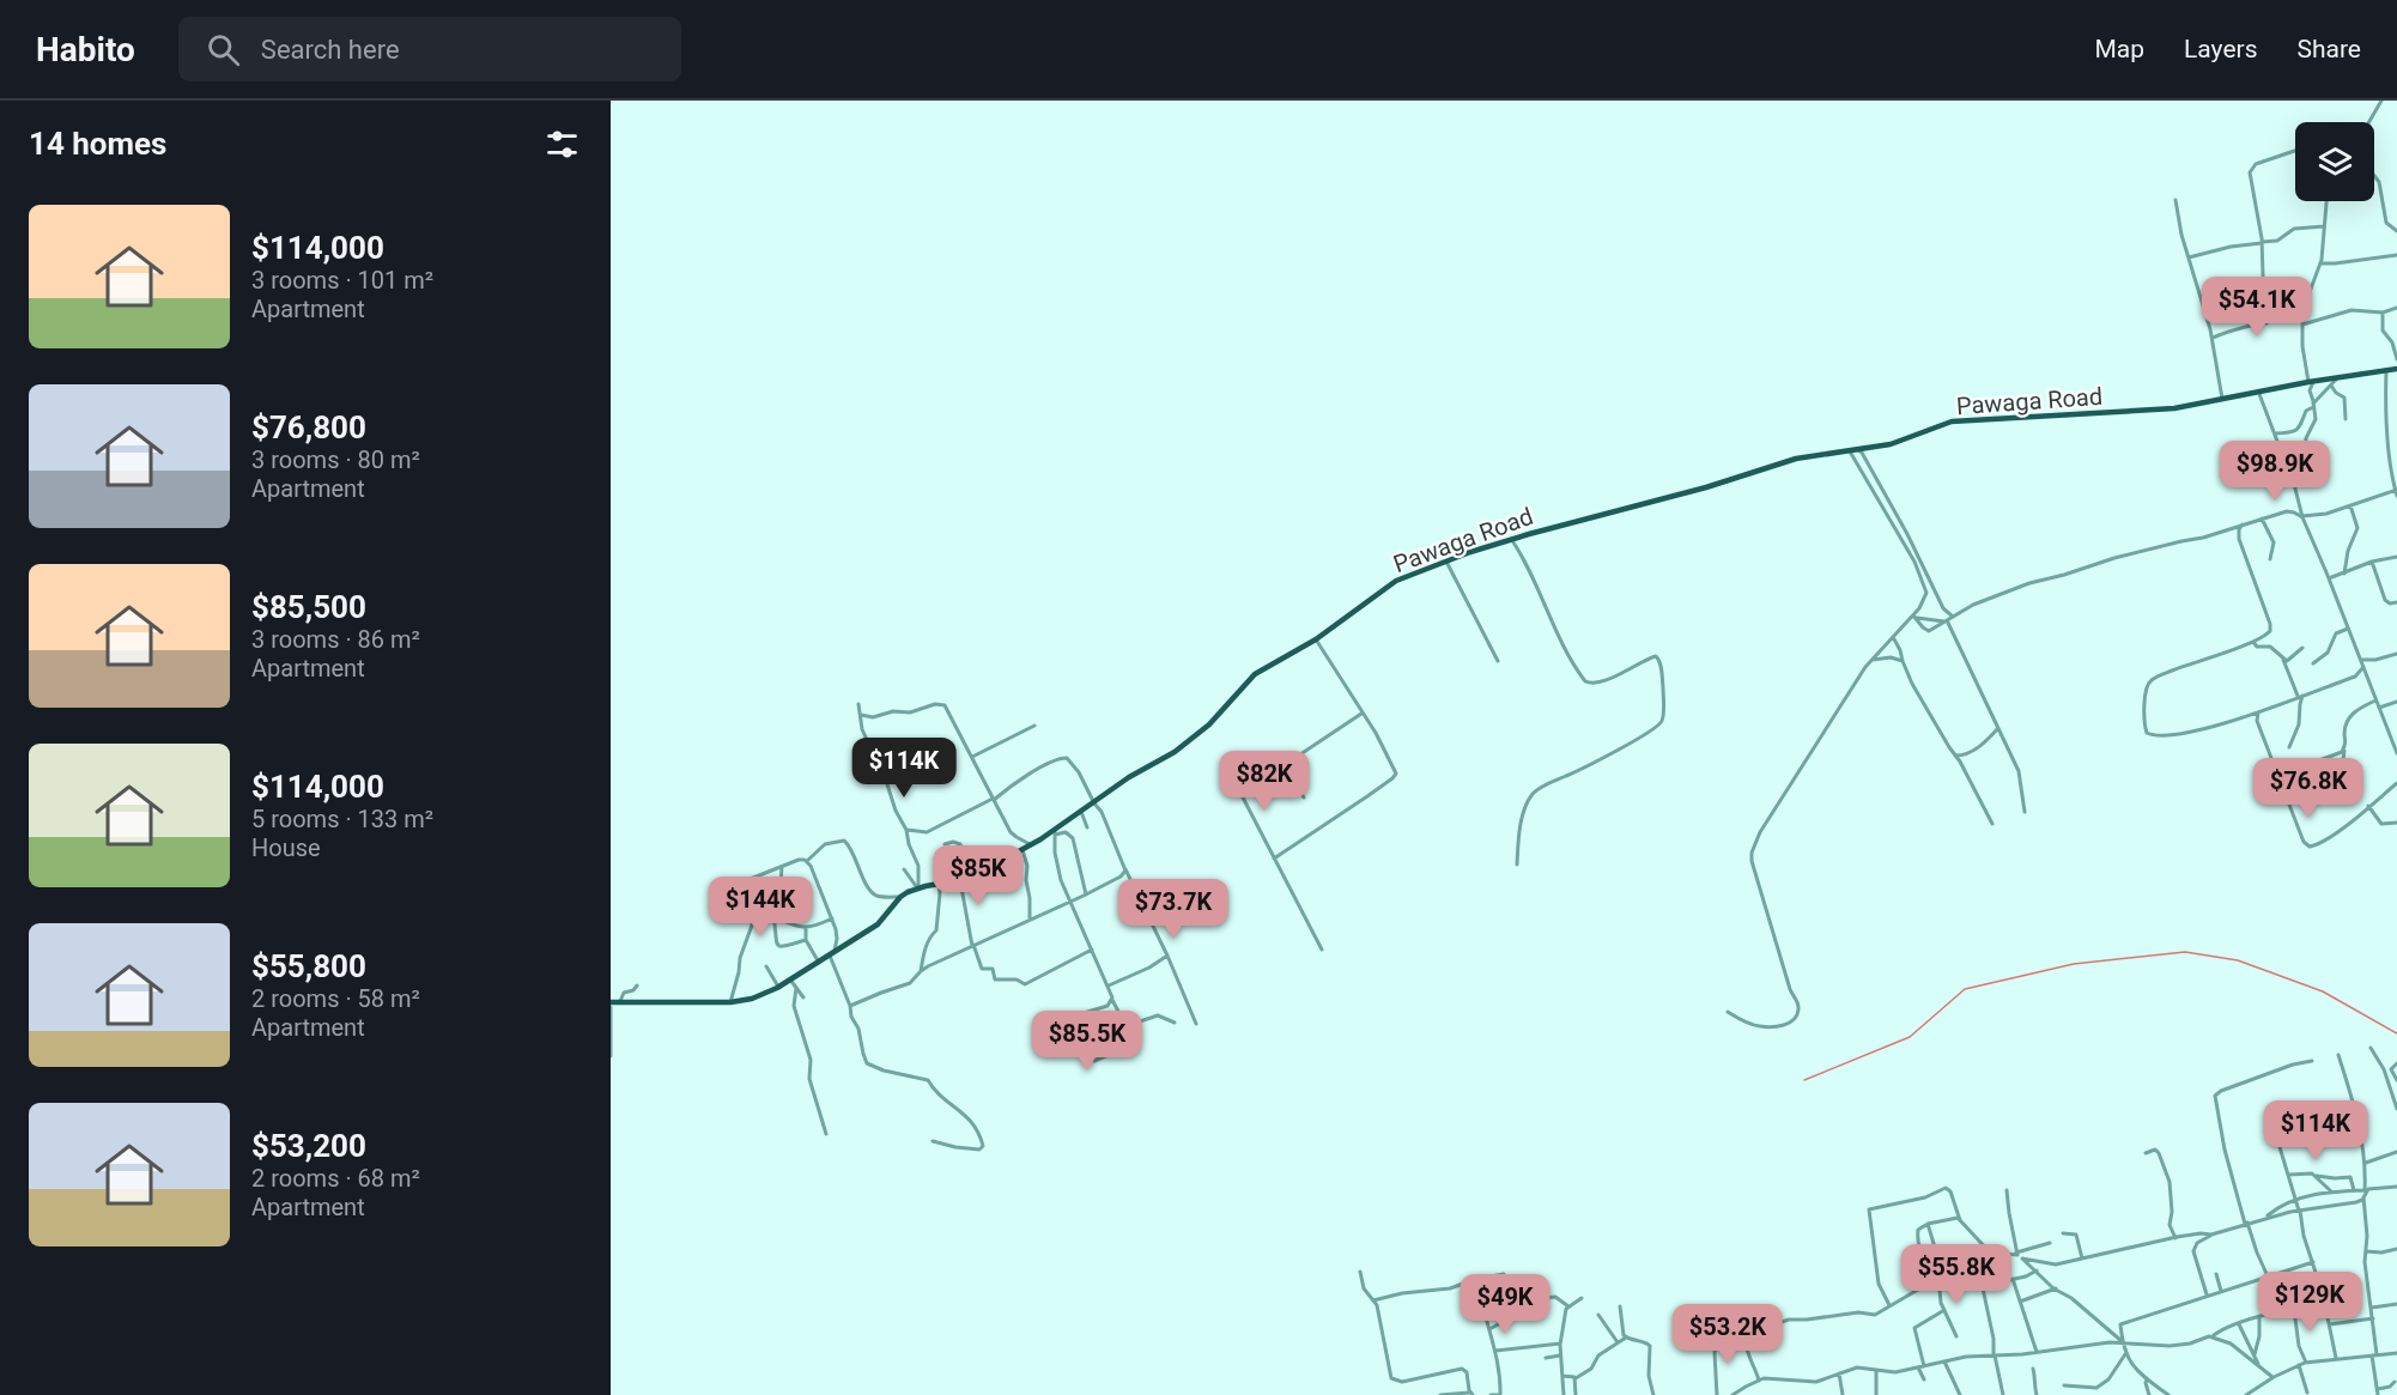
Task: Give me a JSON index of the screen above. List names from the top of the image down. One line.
{"streets":{"main road":["Pawaga Road"]},"page":{"header":"Habito","search":"Search here","nav":["Map","Layers","Share"],"heading":"14 homes","list":[{"name":"$114,000","note":"3 rooms · 101 m² · Apartment"},{"name":"$76,800","note":"3 rooms · 80 m² · Apartment"},{"name":"$85,500","note":"3 rooms · 86 m² · Apartment"},{"name":"$114,000","note":"5 rooms · 133 m² · House"},{"name":"$55,800","note":"2 rooms · 58 m² · Apartment"},{"name":"$53,200","note":"2 rooms · 68 m² · Apartment"}],"price":["$54.1K","$98.9K","$114K","$82K","$76.8K","$85K","$144K","$73.7K","$85.5K","$114K","$55.8K","$129K","$49K","$53.2K"]}}
